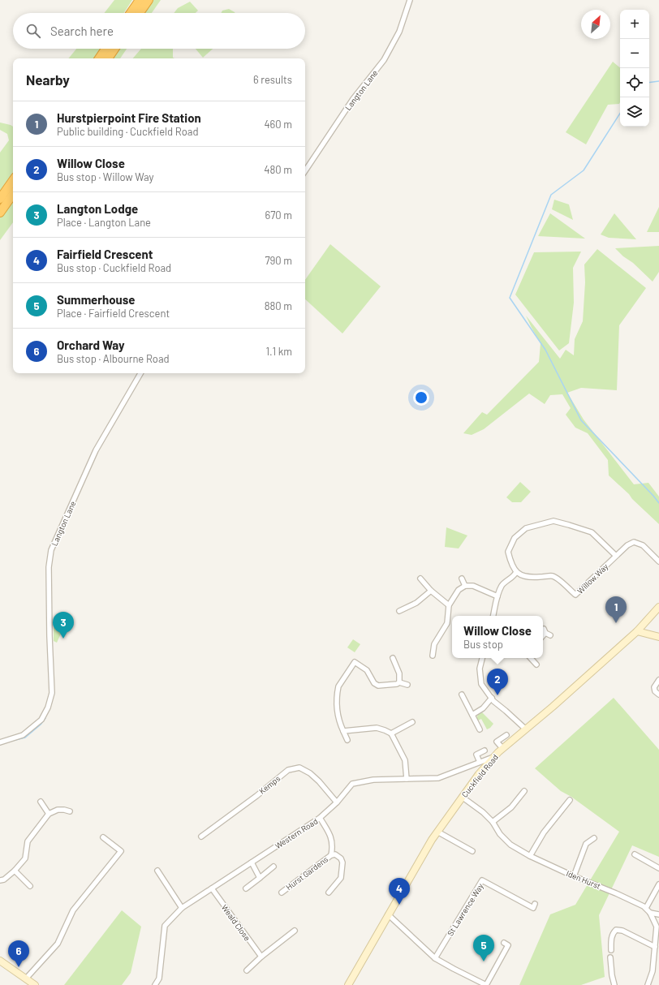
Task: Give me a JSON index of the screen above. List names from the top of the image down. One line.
{"streets":{"street":["Langton Lane","Willow Way","Cuckfield Road","Kemps","Western Road","Hurst Gardens","Iden Hurst","St Lawrence Way","Weald Close"]},"crossings":[["Cuckfield Road","Western Road"],["Cuckfield Road","Iden Hurst"],["Kemps","Western Road"],["Western Road","Hurst Gardens"],["Western Road","Weald Close"]],"north":"top right","page":{"map_buttons":["+","−"],"search":"Search here","heading":["Nearby","6 results"],"list":[{"mark":"1","name":"Hurstpierpoint Fire Station","note":"Public building · Cuckfield Road","value":"460 m"},{"mark":"2","name":"Willow Close","note":"Bus stop · Willow Way","value":"480 m"},{"mark":"3","name":"Langton Lodge","note":"Place · Langton Lane","value":"670 m"},{"mark":"4","name":"Fairfield Crescent","note":"Bus stop · Cuckfield Road","value":"790 m"},{"mark":"5","name":"Summerhouse","note":"Place · Fairfield Crescent","value":"880 m"},{"mark":"6","name":"Orchard Way","note":"Bus stop · Albourne Road","value":"1.1 km"}],"pins":["1","3","2","4","5","6"],"popup":["Willow Close","Bus stop"]}}
